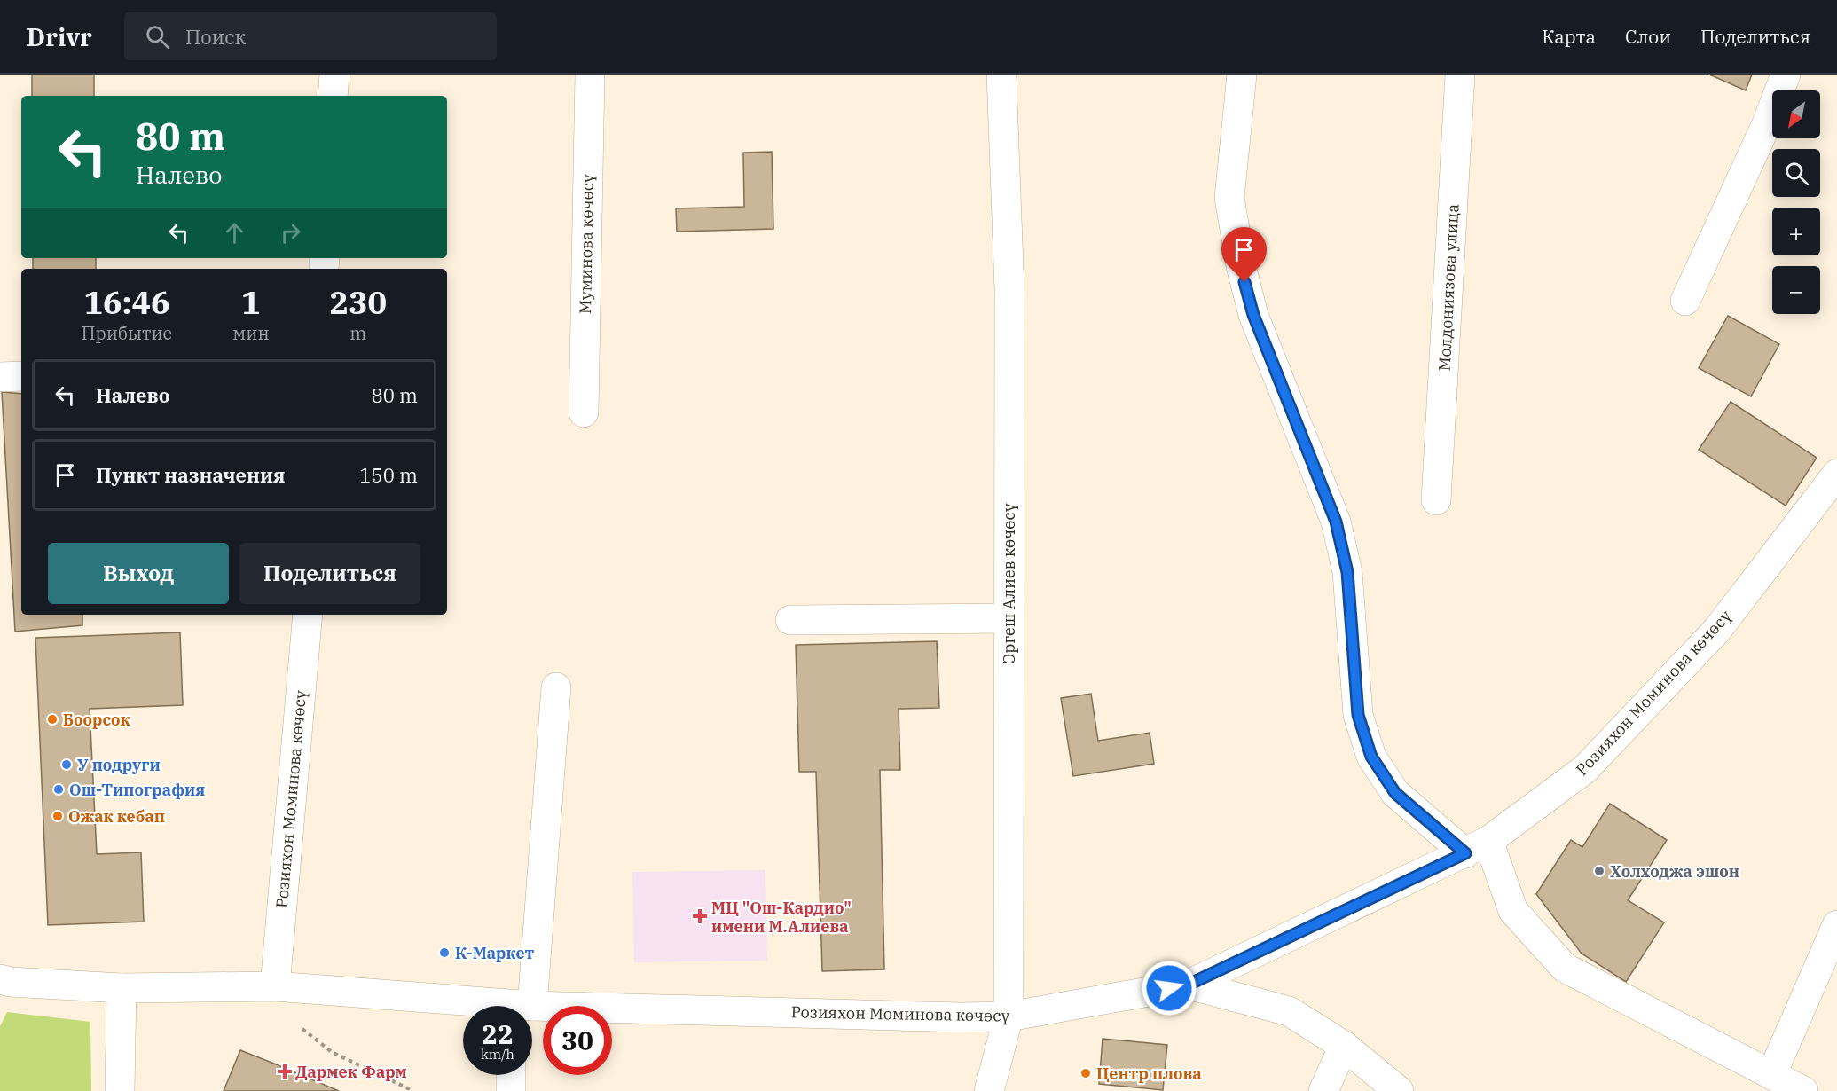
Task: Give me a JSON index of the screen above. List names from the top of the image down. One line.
{"streets":{"street":["Муминова көчөсү","Молдониязова улица","Эргеш Алиев көчөсү","Розияхон Моминова көчөсү"]},"crossings":[["Эргеш Алиев көчөсү","Розияхон Моминова көчөсү"]],"places":{"other":["Боорсок","У подруги","Ош-Типография","Ожак кебап","Холходжа эшон","К-Маркет","Центр плова"],"health":["МЦ \"Ош-Кардио\" имени М.Алиева","Дармек Фарм"]},"north":"bottom left","page":{"header":"Drivr","search":"Поиск","nav":["Карта","Слои","Поделиться"],"map_buttons":["+","−"],"turn":["80 m","Налево"],"eta":["16:46","Прибытие","1","мин","230","m"],"list":[{"name":"Налево","value":"80 m"},{"name":"Пункт назначения","value":"150 m"}],"buttons":["Выход","Поделиться"],"speed":"22 km/h","limit":"30"}}
